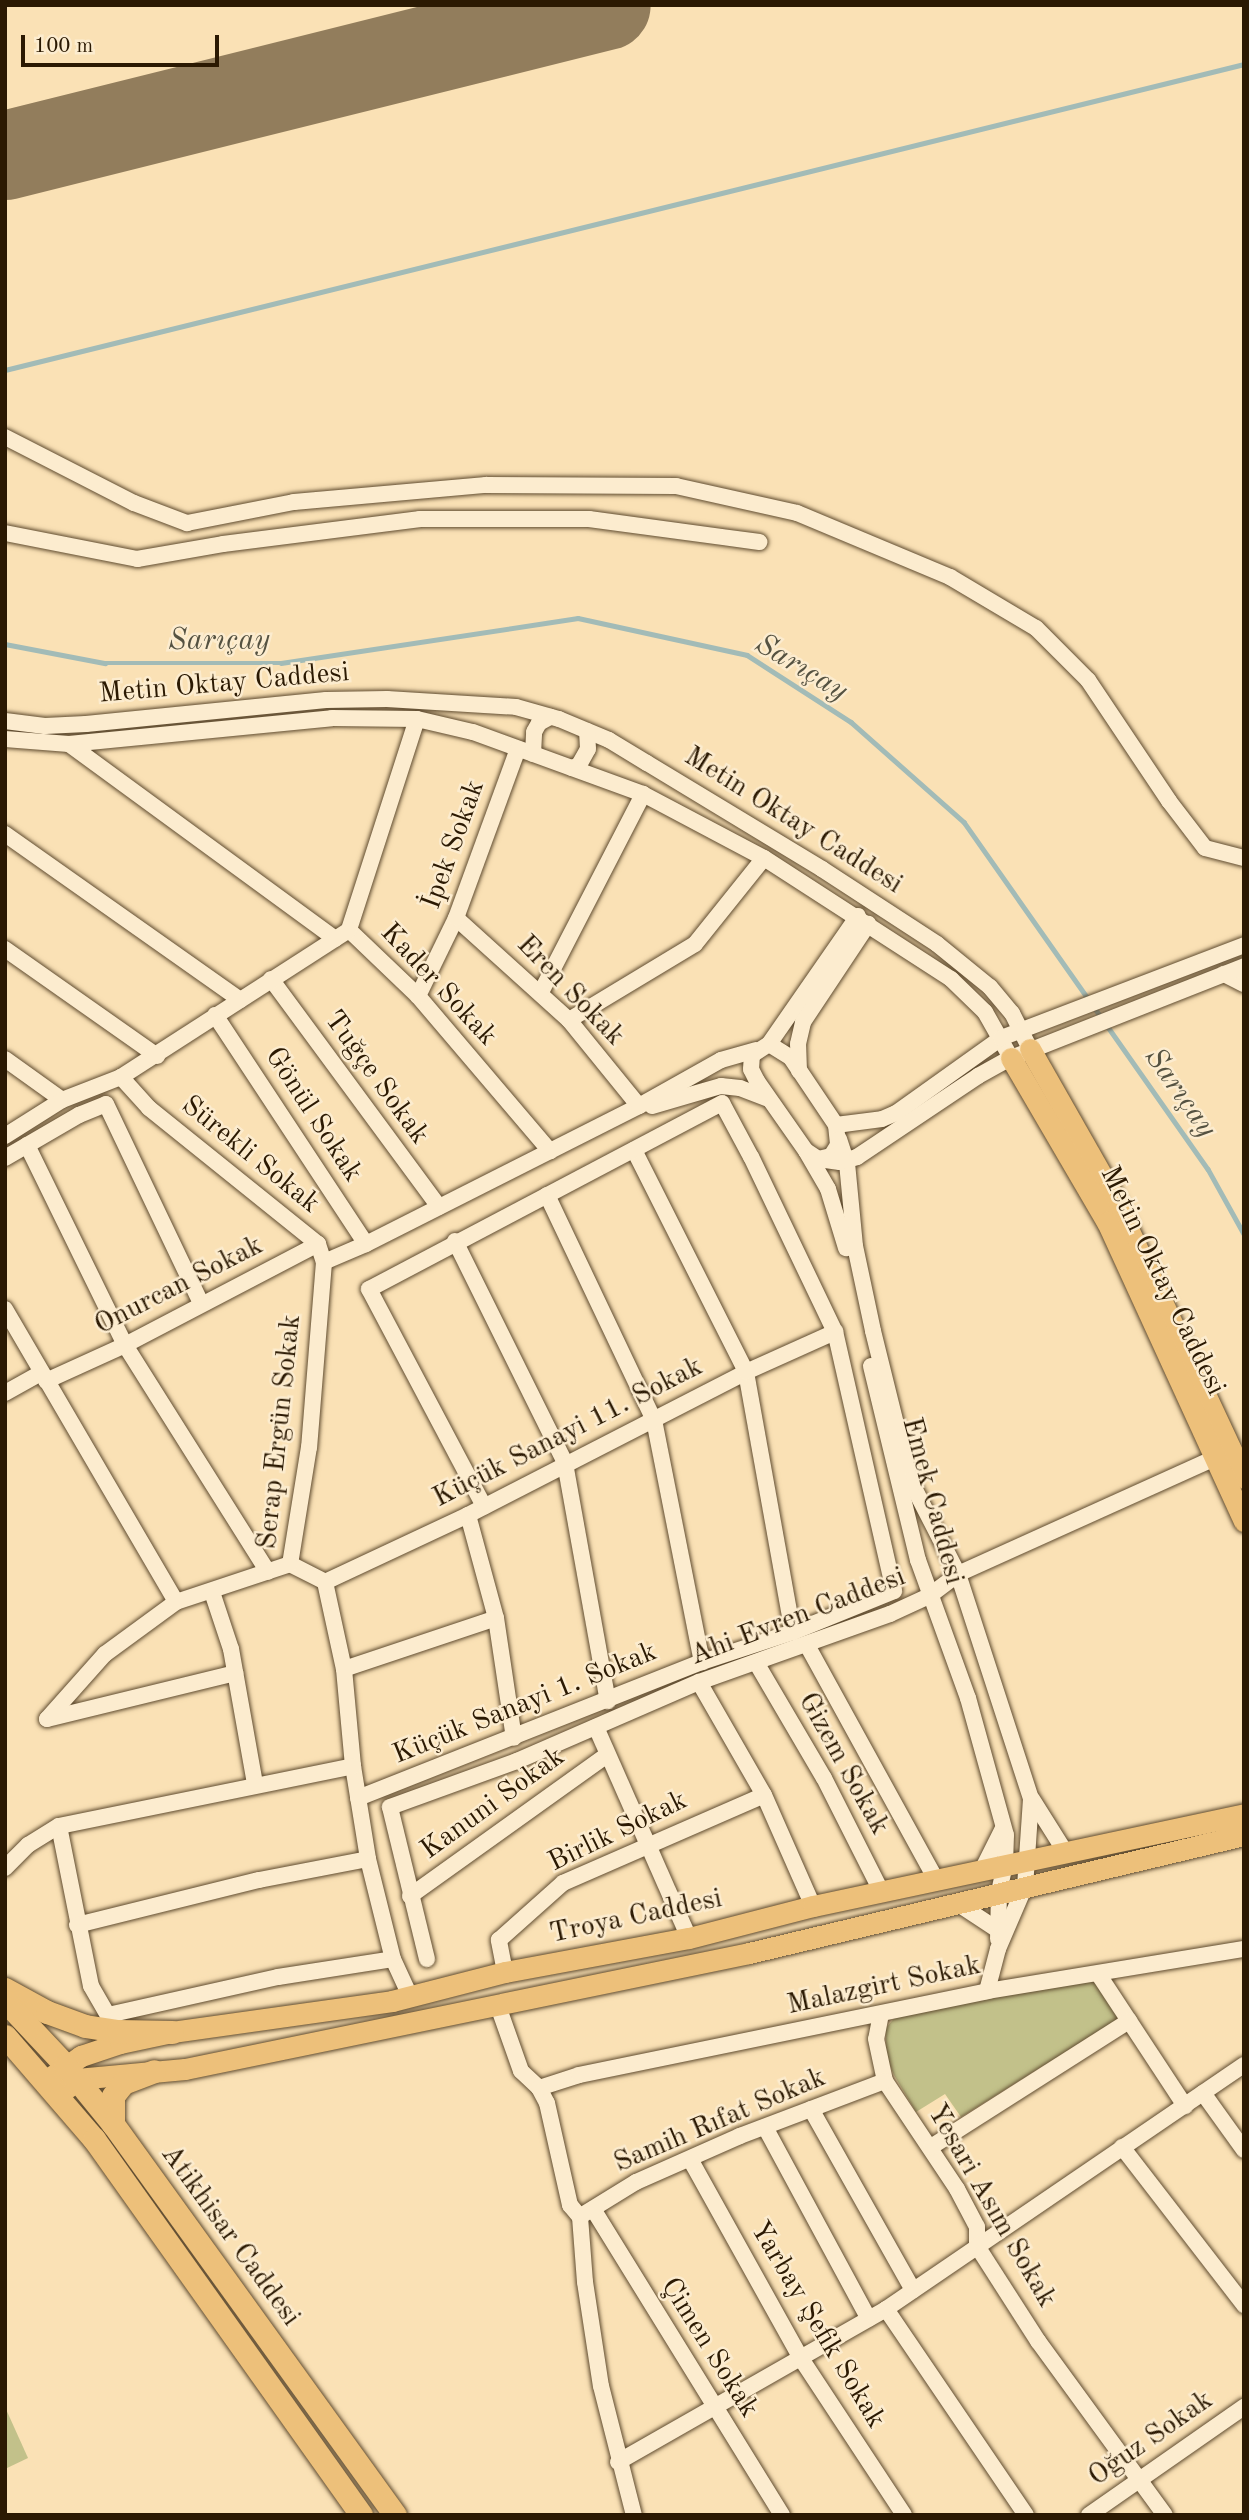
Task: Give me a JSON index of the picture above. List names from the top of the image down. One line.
{"streets":{"highway":["Atikhisar Caddesi"],"main road":["Metin Oktay Caddesi","Troya Caddesi"],"street":["İpek Sokak","Kader Sokak","Eren Sokak","Tuğçe Sokak","Gönül Sokak","Sürekli Sokak","Onurcan Sokak","Serap Ergün Sokak","Küçük Sanayi 11. Sokak","Emek Caddesi","Ahi Evren Caddesi","Küçük Sanayi 1. Sokak","Gizem Sokak","Kanuni Sokak","Birlik Sokak","Malazgirt Sokak","Samih Rıfat Sokak","Yesari Asım Sokak","Yarbay Şefik Sokak","Çimen Sokak","Oğuz Sokak"]},"crossings":[["Metin Oktay Caddesi","İpek Sokak"],["Metin Oktay Caddesi","Kader Sokak"],["Metin Oktay Caddesi","Ahi Evren Caddesi"],["İpek Sokak","Kader Sokak"],["İpek Sokak","Eren Sokak"],["Sürekli Sokak","Onurcan Sokak"],["Serap Ergün Sokak","Küçük Sanayi 11. Sokak"],["Küçük Sanayi 11. Sokak","Küçük Sanayi 1. Sokak"],["Emek Caddesi","Ahi Evren Caddesi"],["Emek Caddesi","Troya Caddesi"],["Ahi Evren Caddesi","Gizem Sokak"],["Ahi Evren Caddesi","Kanuni Sokak"],["Gizem Sokak","Troya Caddesi"],["Birlik Sokak","Troya Caddesi"],["Troya Caddesi","Atikhisar Caddesi"],["Malazgirt Sokak","Yesari Asım Sokak"],["Samih Rıfat Sokak","Yesari Asım Sokak"],["Samih Rıfat Sokak","Yarbay Şefik Sokak"],["Samih Rıfat Sokak","Çimen Sokak"],["Yesari Asım Sokak","Oğuz Sokak"]],"water":["Sarıçay"],"scale_bar":"100 m"}
